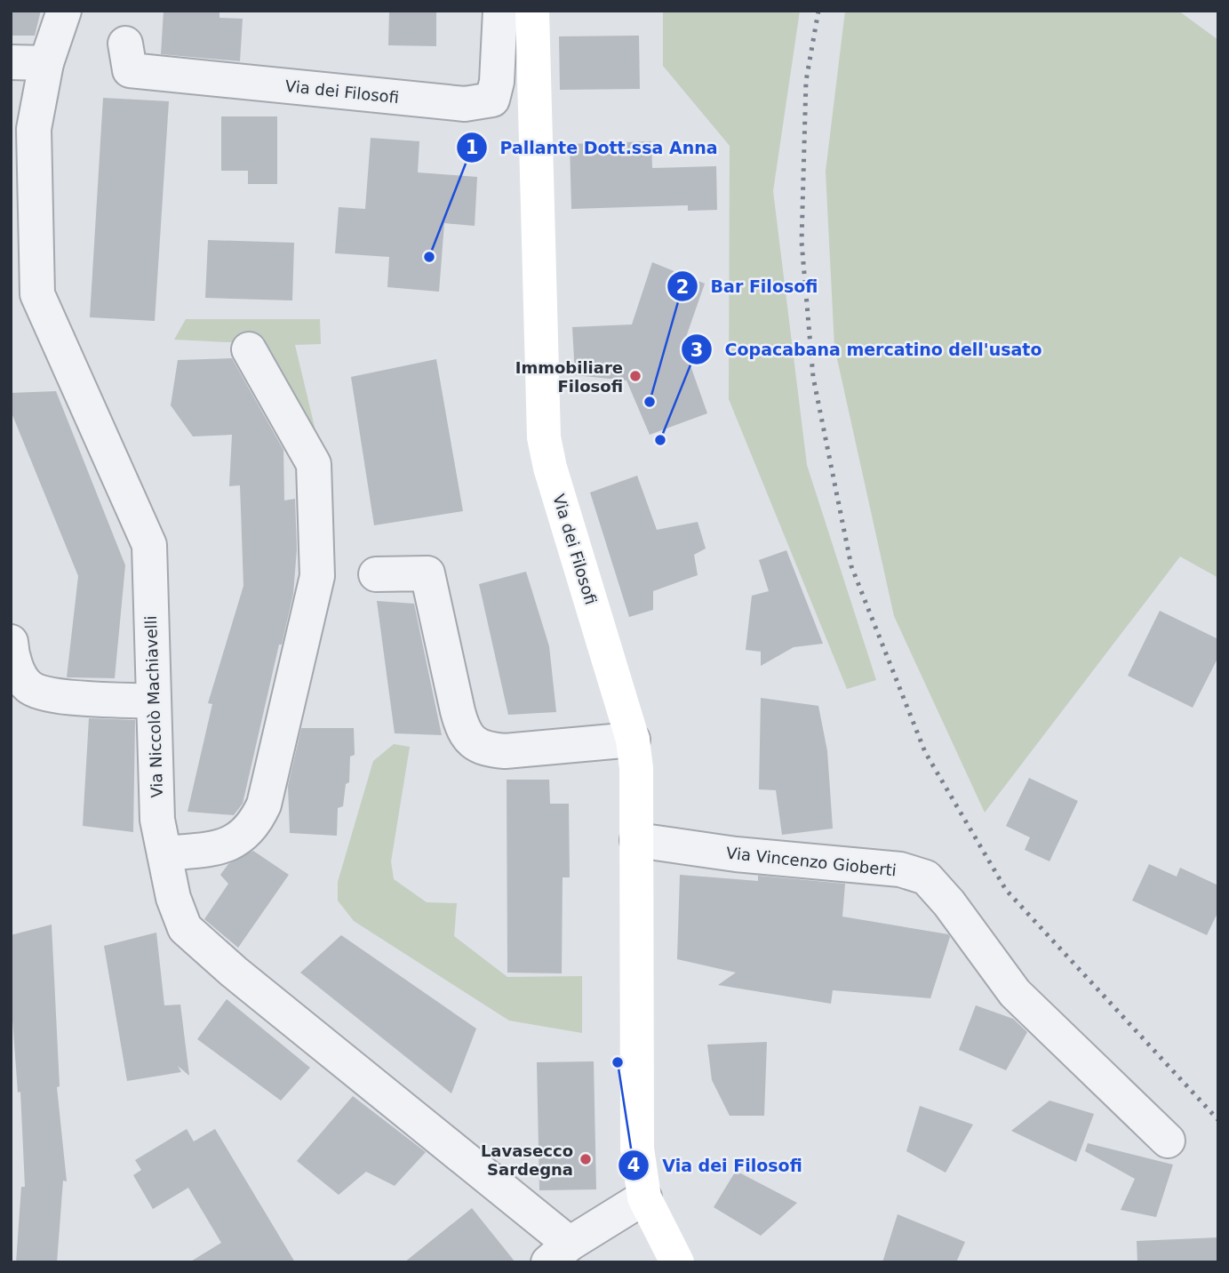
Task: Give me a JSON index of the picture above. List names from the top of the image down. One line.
{"streets":{"street":["Via dei Filosofi","Via Niccolò Machiavelli","Via Vincenzo Gioberti"]},"crossings":[["Via dei Filosofi","Via Vincenzo Gioberti"]],"places":["Pallante Dott.ssa Anna","Immobiliare Filosofi","Bar Filosofi","Copacabana mercatino dell'usato","Via dei Filosofi","Lavasecco Sardegna"]}
